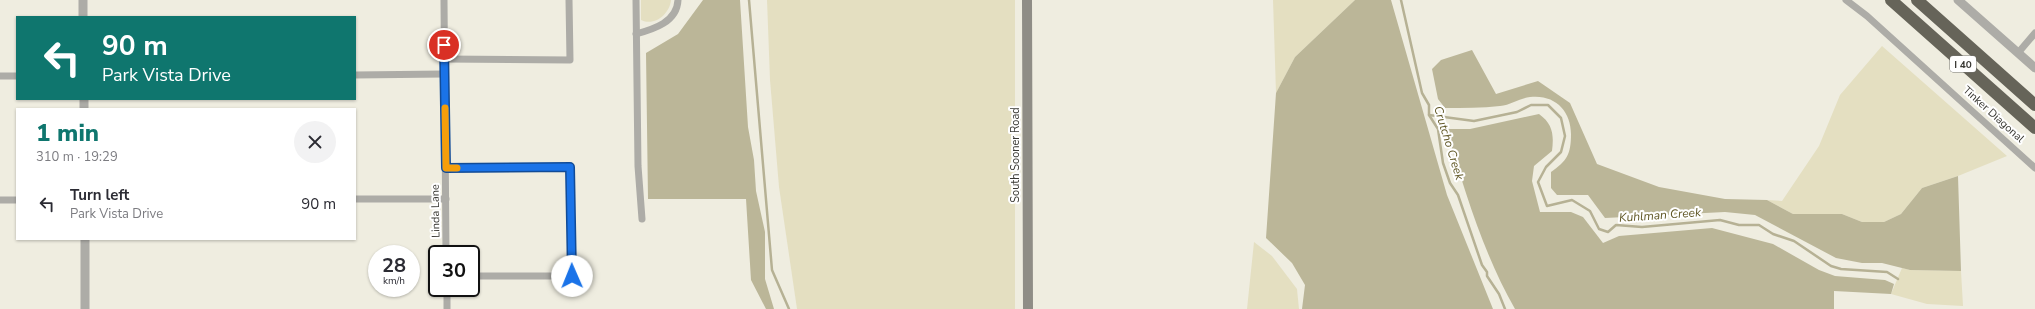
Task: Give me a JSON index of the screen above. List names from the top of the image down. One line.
{"streets":{"highway":["I 40","Tinker Diagonal"],"main road":["South Sooner Road"],"street":["Linda Lane"]},"water":["Crutcho Creek","Kuhlman Creek"],"page":{"turn":["90 m","Park Vista Drive"],"heading":["1 min","310 m · 19:29"],"list":[{"name":"Turn left","note":"Park Vista Drive","value":"90 m"}],"speed":"28 km/h","limit":"30"}}
